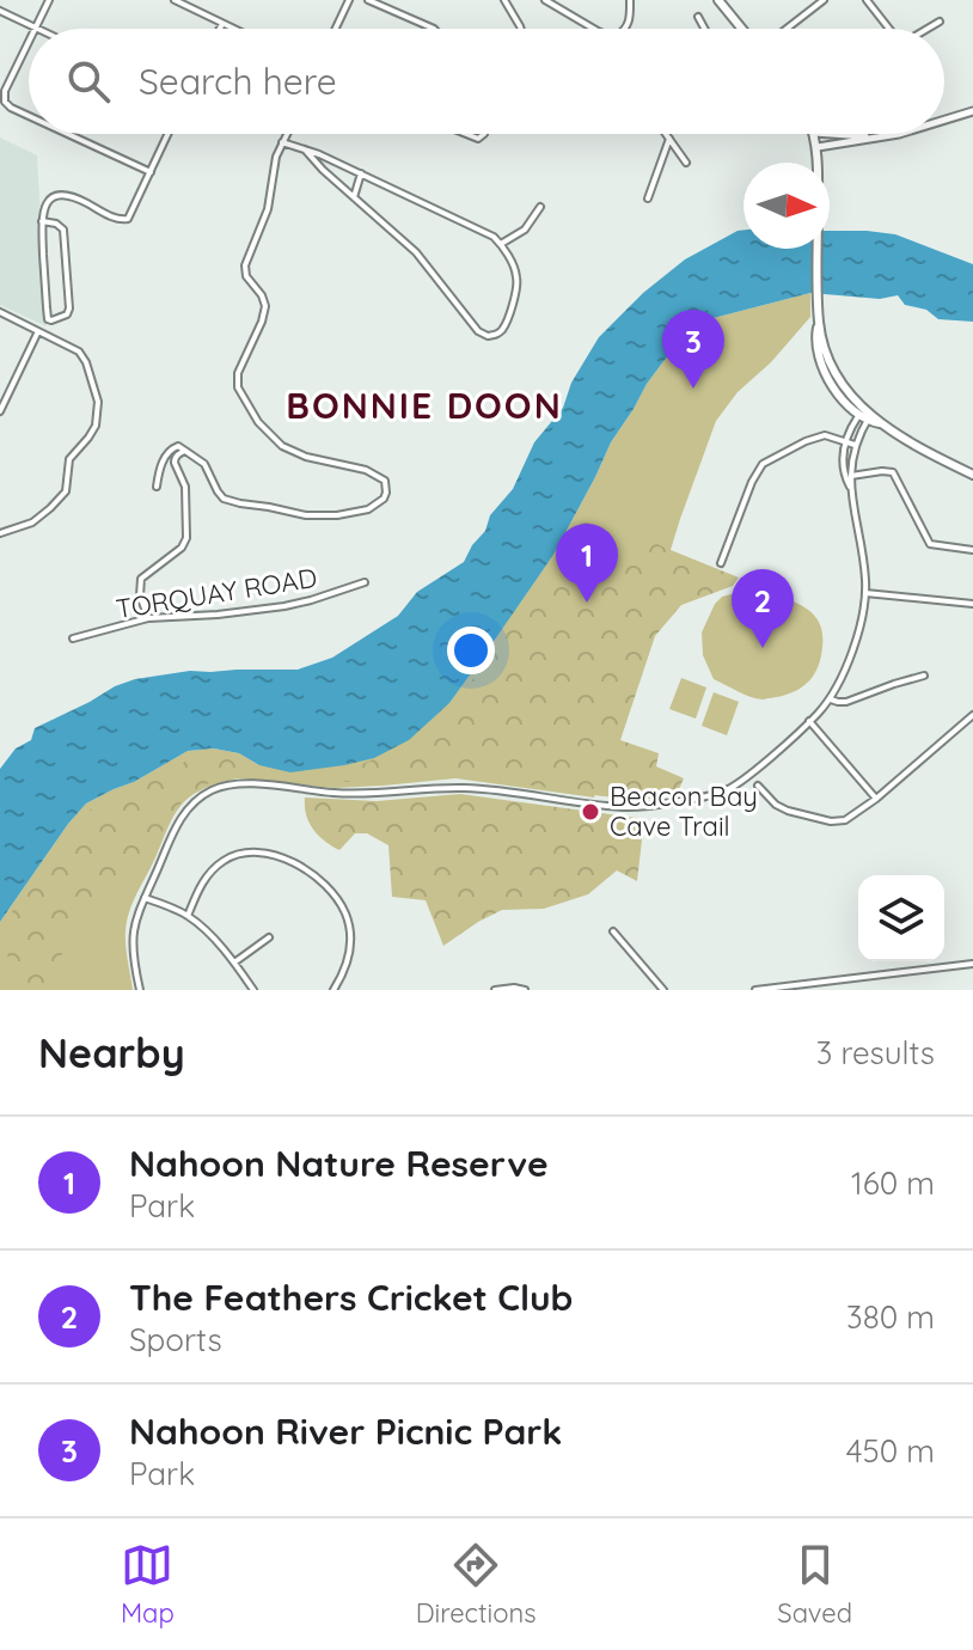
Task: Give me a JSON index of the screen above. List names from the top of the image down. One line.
{"streets":{"street":["TORQUAY ROAD"]},"districts":["BONNIE DOON"],"places":["Beacon Bay Cave Trail"],"north":"right","page":{"search":"Search here","pins":["3","1","2"],"heading":["Nearby","3 results"],"list":[{"mark":"1","name":"Nahoon Nature Reserve","note":"Park","value":"160 m"},{"mark":"2","name":"The Feathers Cricket Club","note":"Sports","value":"380 m"},{"mark":"3","name":"Nahoon River Picnic Park","note":"Park","value":"450 m"}],"nav":["Map","Directions","Saved"]}}
